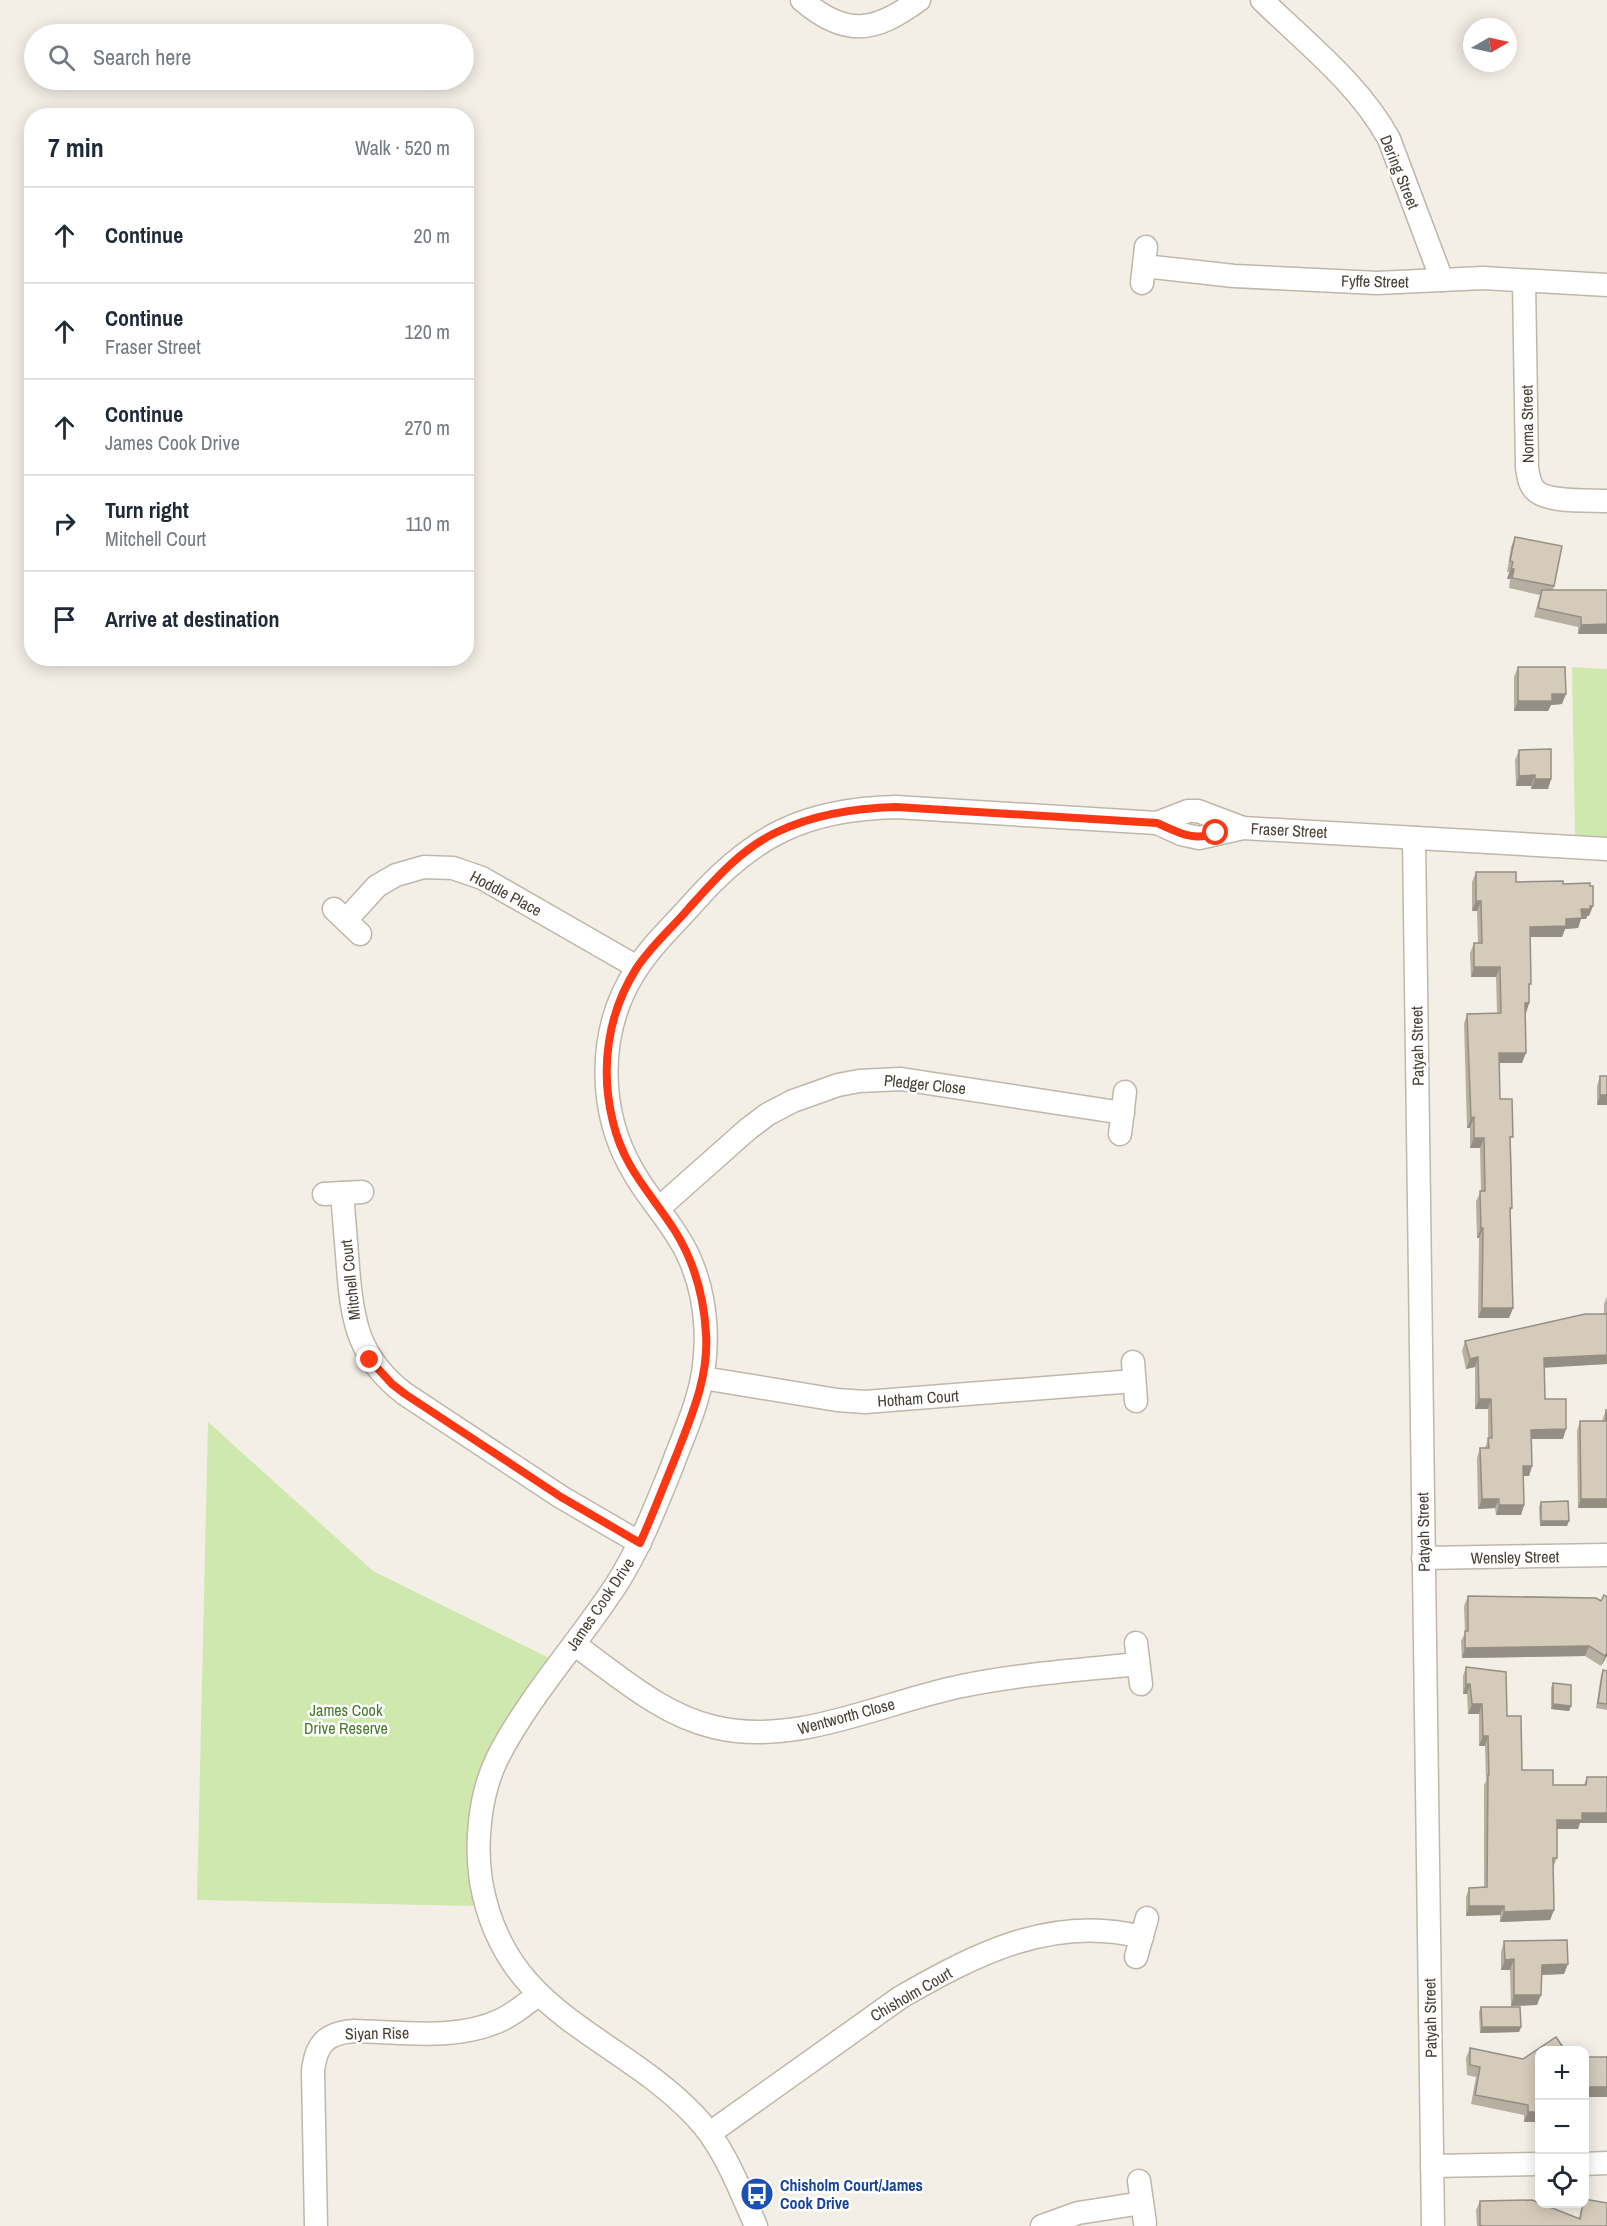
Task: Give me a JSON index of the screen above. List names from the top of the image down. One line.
{"streets":{"street":["Dering Street","Fyffe Street","Norma Street","Fraser Street","Hoddle Place","Patyah Street","Pledger Close","Mitchell Court","Hotham Court","Wensley Street","James Cook Drive","Wentworth Close","Chisholm Court","Siyan Rise"]},"crossings":[["Dering Street","Fyffe Street"],["Fyffe Street","Norma Street"],["Fraser Street","Patyah Street"],["Fraser Street","James Cook Drive"],["Hoddle Place","James Cook Drive"],["Patyah Street","Wensley Street"],["Pledger Close","James Cook Drive"],["Mitchell Court","James Cook Drive"],["Hotham Court","James Cook Drive"],["James Cook Drive","Wentworth Close"],["James Cook Drive","Chisholm Court"],["James Cook Drive","Siyan Rise"]],"parks":["James Cook Drive Reserve"],"places":{"bus stop":["Chisholm Court/James Cook Drive"]},"north":"right","page":{"search":"Search here","heading":["7 min","Walk · 520 m"],"list":[["Continue","20 m"],["Continue","Fraser Street","120 m"],["Continue","James Cook Drive","270 m"],["Turn right","Mitchell Court","110 m"],"Arrive at destination"],"map_buttons":["+","−"]}}
